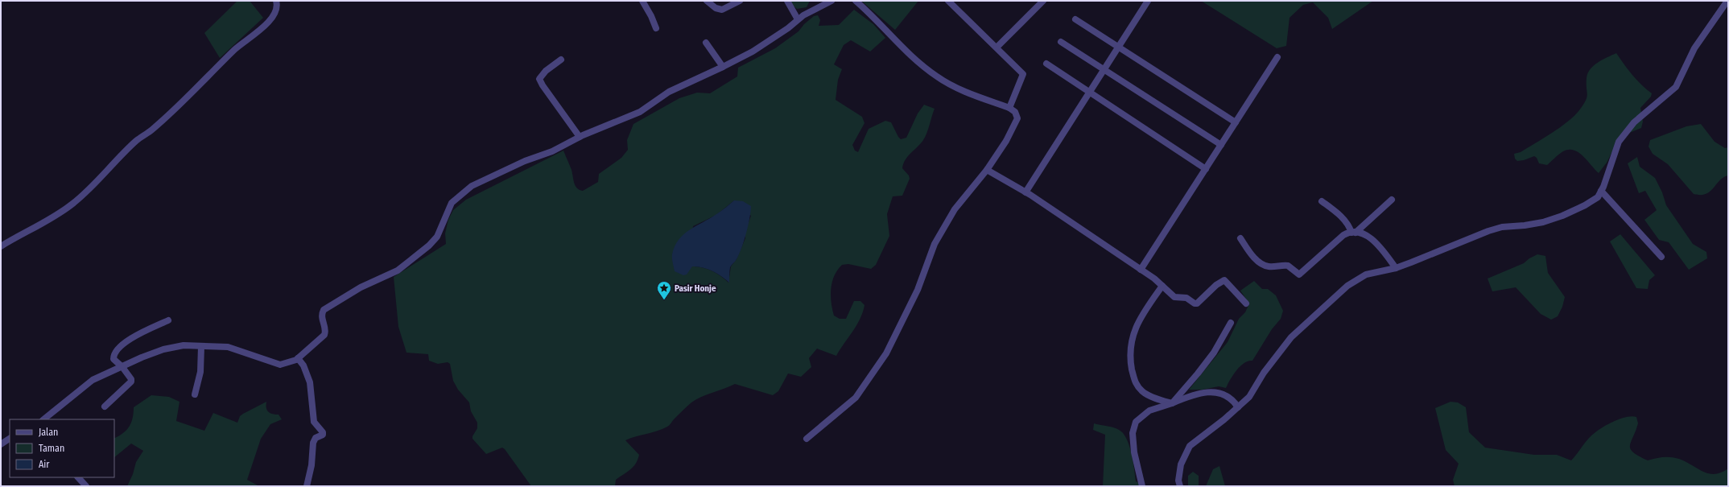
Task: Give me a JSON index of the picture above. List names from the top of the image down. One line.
{"places":{"place":["Pasir Honje"]},"legend":["Jalan","Taman","Air"]}
